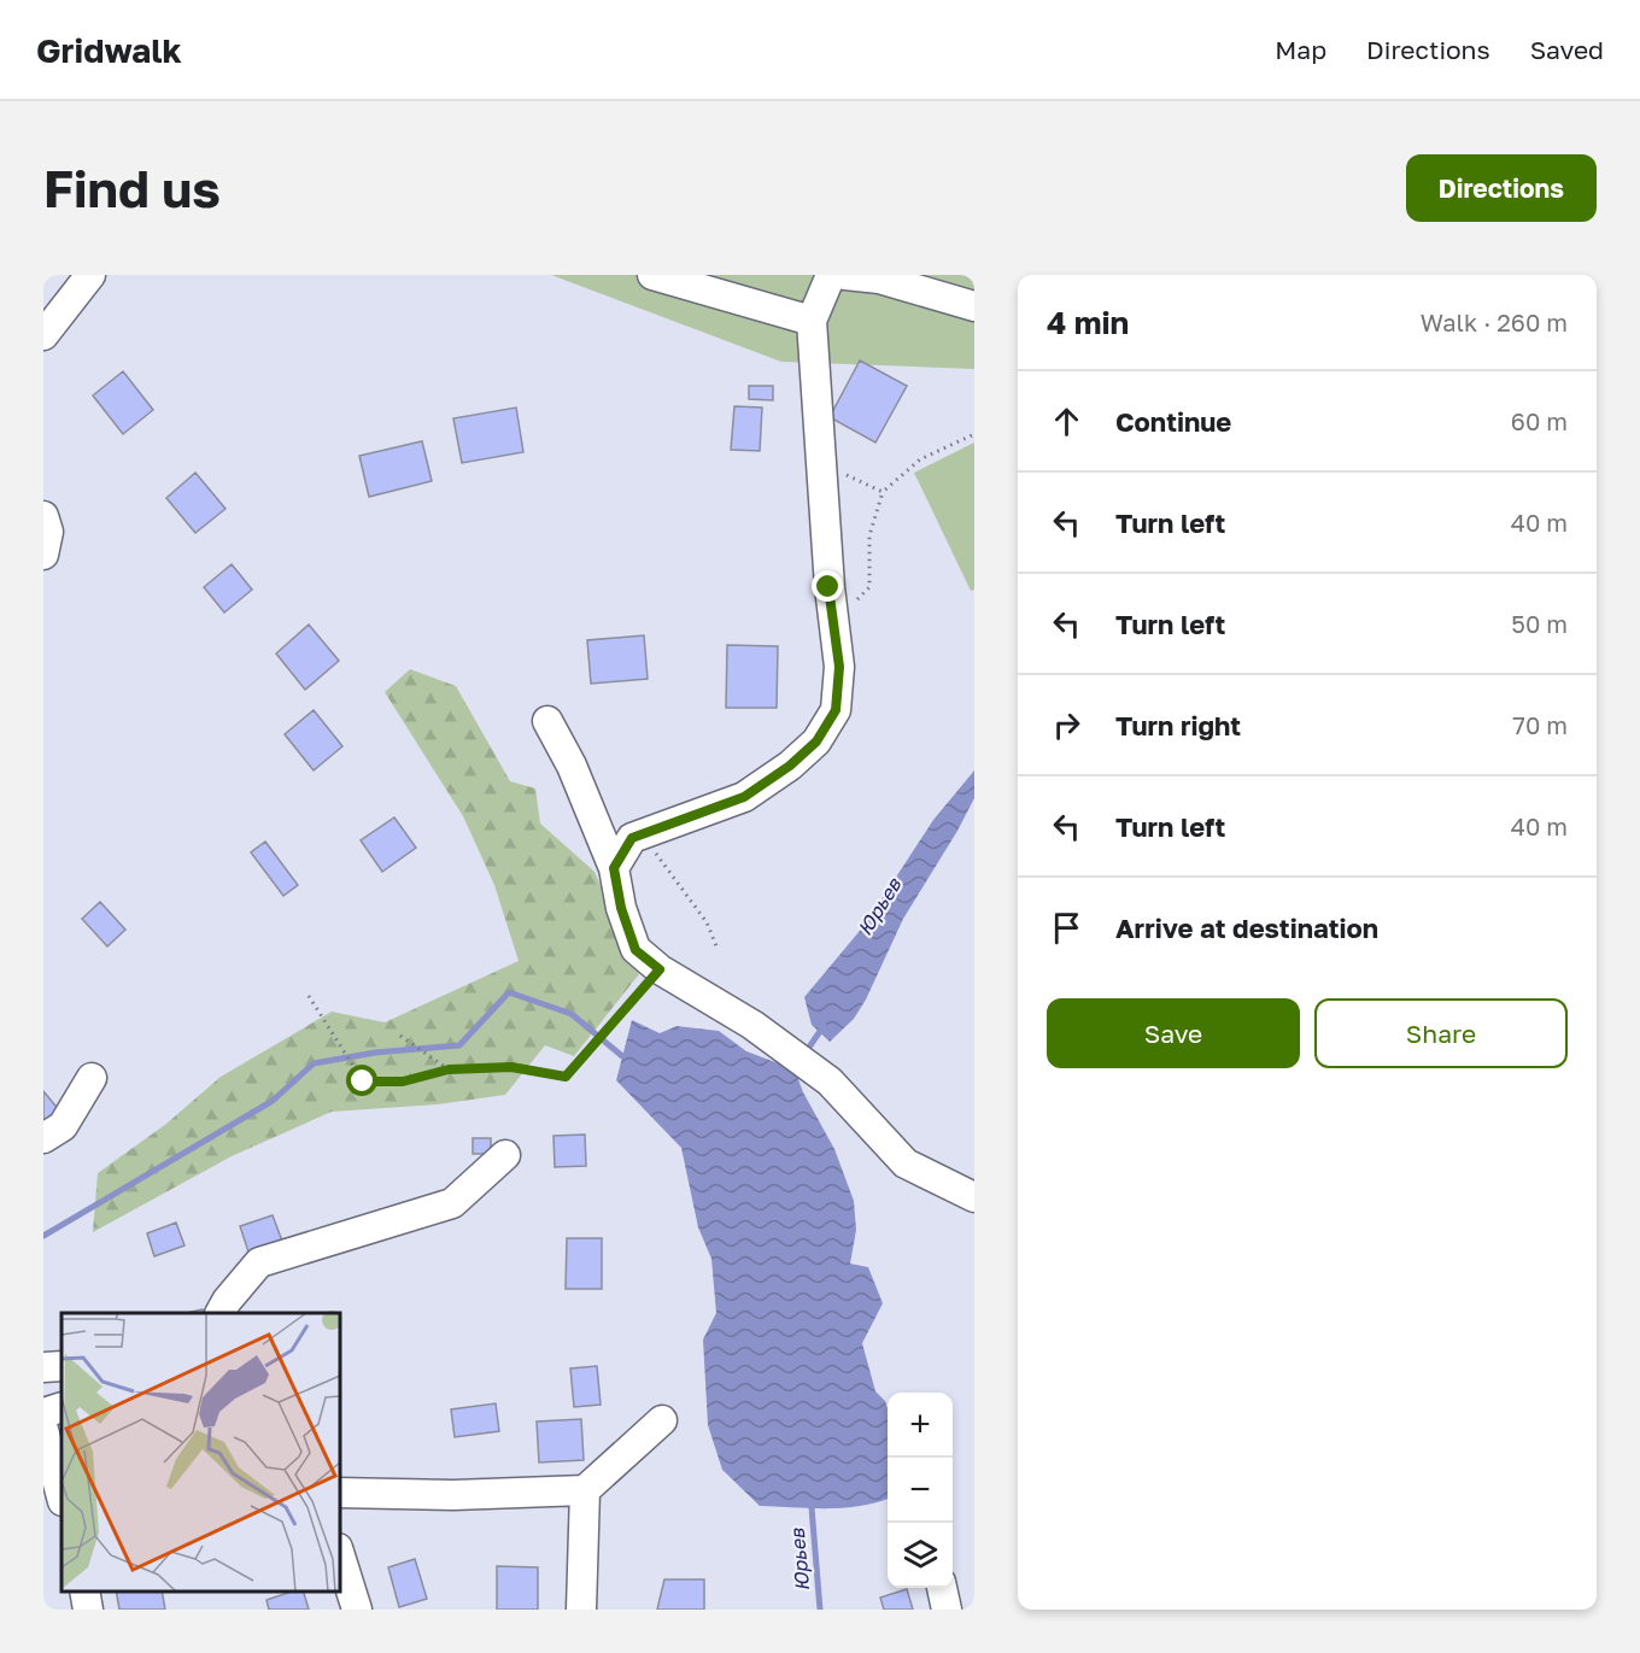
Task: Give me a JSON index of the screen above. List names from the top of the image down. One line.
{"water":["Юрьев"],"page":{"header":"Gridwalk","nav":["Map","Directions","Saved"],"buttons":["Directions",["Save","Share"]],"title":"Find us","heading":["4 min","Walk · 260 m"],"list":[["Continue","60 m"],["Turn left","40 m"],["Turn left","50 m"],["Turn right","70 m"],["Turn left","40 m"],"Arrive at destination"],"map_buttons":["+","−"]}}
